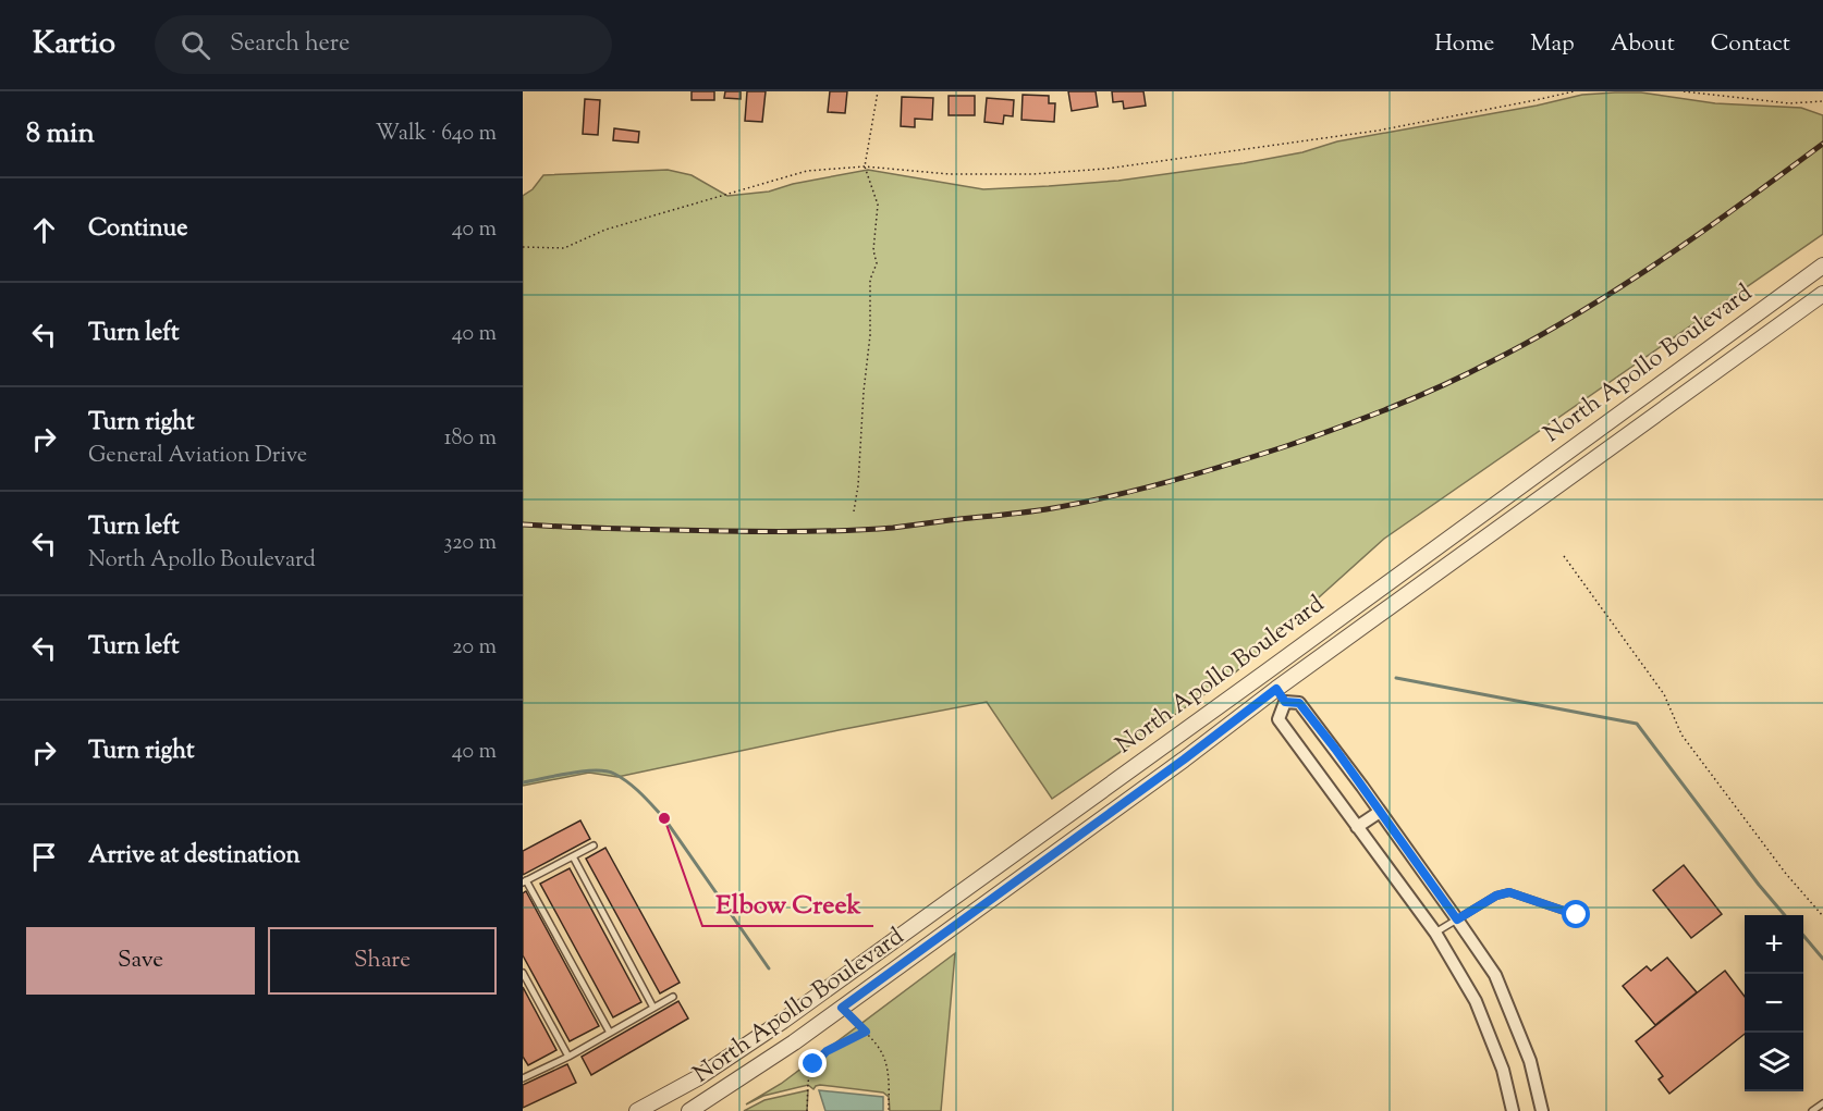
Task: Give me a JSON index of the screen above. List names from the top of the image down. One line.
{"streets":{"street":["North Apollo Boulevard"]},"places":["Elbow Creek"],"page":{"header":"Kartio","search":"Search here","nav":["Home","Map","About","Contact"],"heading":["8 min","Walk · 640 m"],"list":[["Continue","40 m"],["Turn left","40 m"],["Turn right","General Aviation Drive","180 m"],["Turn left","North Apollo Boulevard","320 m"],["Turn left","20 m"],["Turn right","40 m"],"Arrive at destination"],"buttons":["Save","Share"],"map_buttons":["+","−"]}}
